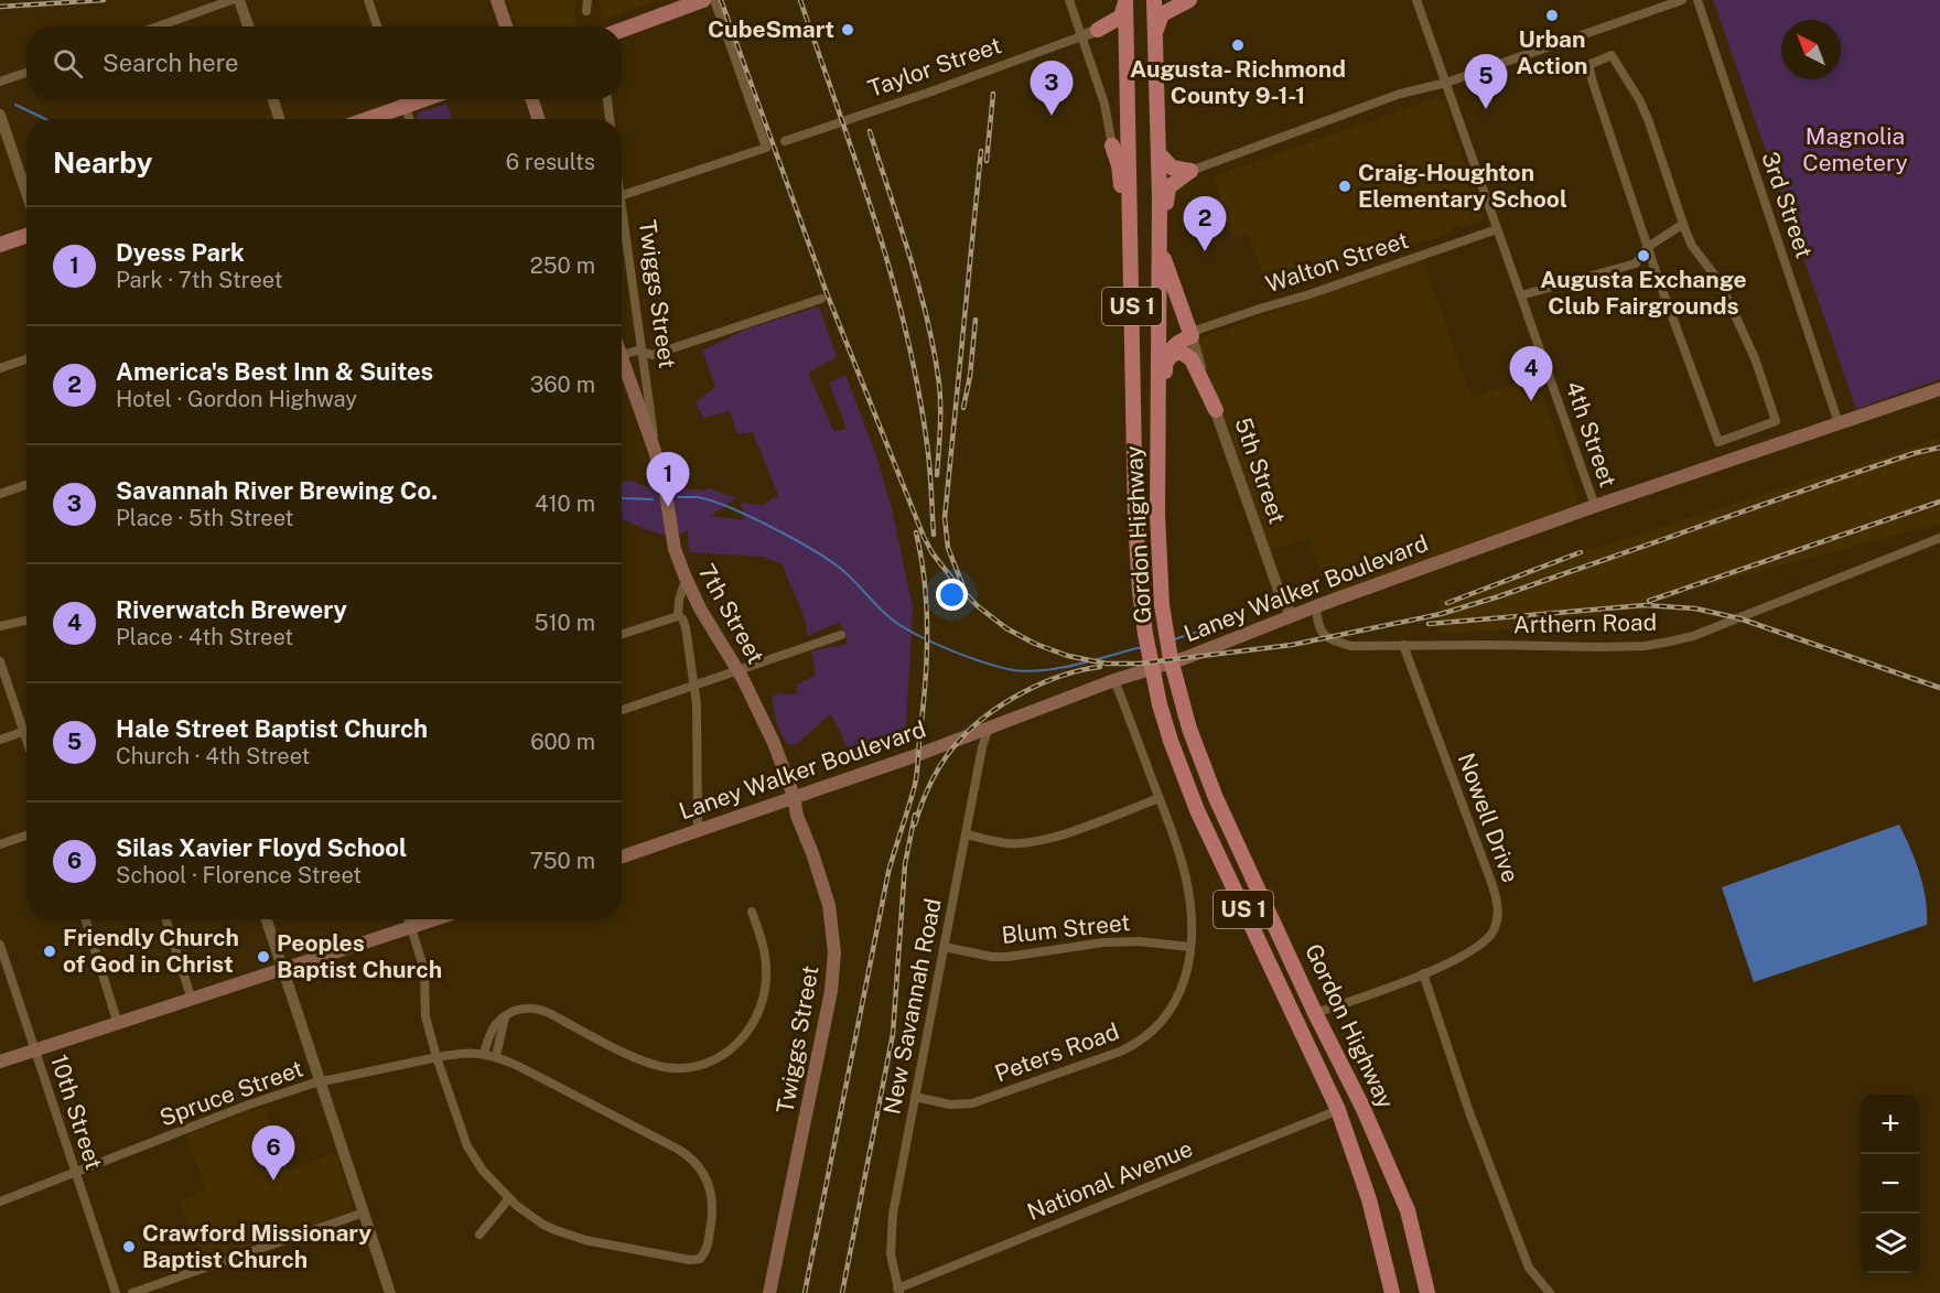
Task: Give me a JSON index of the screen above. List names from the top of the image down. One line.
{"streets":{"highway":["US 1","Gordon Highway"],"main road":["Twiggs Street","Laney Walker Boulevard","7th Street"],"street":["Taylor Street","3rd Street","Walton Street","4th Street","5th Street","Arthern Road","Nowell Drive","Blum Street","New Savannah Road","Peters Road","Spruce Street","10th Street","National Avenue"]},"crossings":[["3rd Street","Laney Walker Boulevard"],["Walton Street","4th Street"],["Walton Street","5th Street"],["Twiggs Street","Laney Walker Boulevard"],["Twiggs Street","7th Street"],["4th Street","Laney Walker Boulevard"],["5th Street","Laney Walker Boulevard"],["Gordon Highway","Nowell Drive"],["Gordon Highway","National Avenue"],["Laney Walker Boulevard","7th Street"],["Laney Walker Boulevard","Arthern Road"],["Laney Walker Boulevard","New Savannah Road"],["Laney Walker Boulevard","Peters Road"],["Arthern Road","Nowell Drive"],["Blum Street","New Savannah Road"],["Blum Street","Peters Road"],["New Savannah Road","Peters Road"],["New Savannah Road","National Avenue"],["Spruce Street","10th Street"]],"parks":["Magnolia Cemetery"],"places":["Urban Action","CubeSmart","Augusta- Richmond County 9-1-1","Craig-Houghton Elementary School","Augusta Exchange Club Fairgrounds","Friendly Church of God in Christ","Peoples Baptist Church","Crawford Missionary Baptist Church"],"north":"top left","page":{"search":"Search here","pins":["5","3","2","4","1","6"],"heading":["Nearby","6 results"],"list":[{"mark":"1","name":"Dyess Park","note":"Park · 7th Street","value":"250 m"},{"mark":"2","name":"America's Best Inn & Suites","note":"Hotel · Gordon Highway","value":"360 m"},{"mark":"3","name":"Savannah River Brewing Co.","note":"Place · 5th Street","value":"410 m"},{"mark":"4","name":"Riverwatch Brewery","note":"Place · 4th Street","value":"510 m"},{"mark":"5","name":"Hale Street Baptist Church","note":"Church · 4th Street","value":"600 m"},{"mark":"6","name":"Silas Xavier Floyd School","note":"School · Florence Street","value":"750 m"}],"map_buttons":["+","−"]}}
